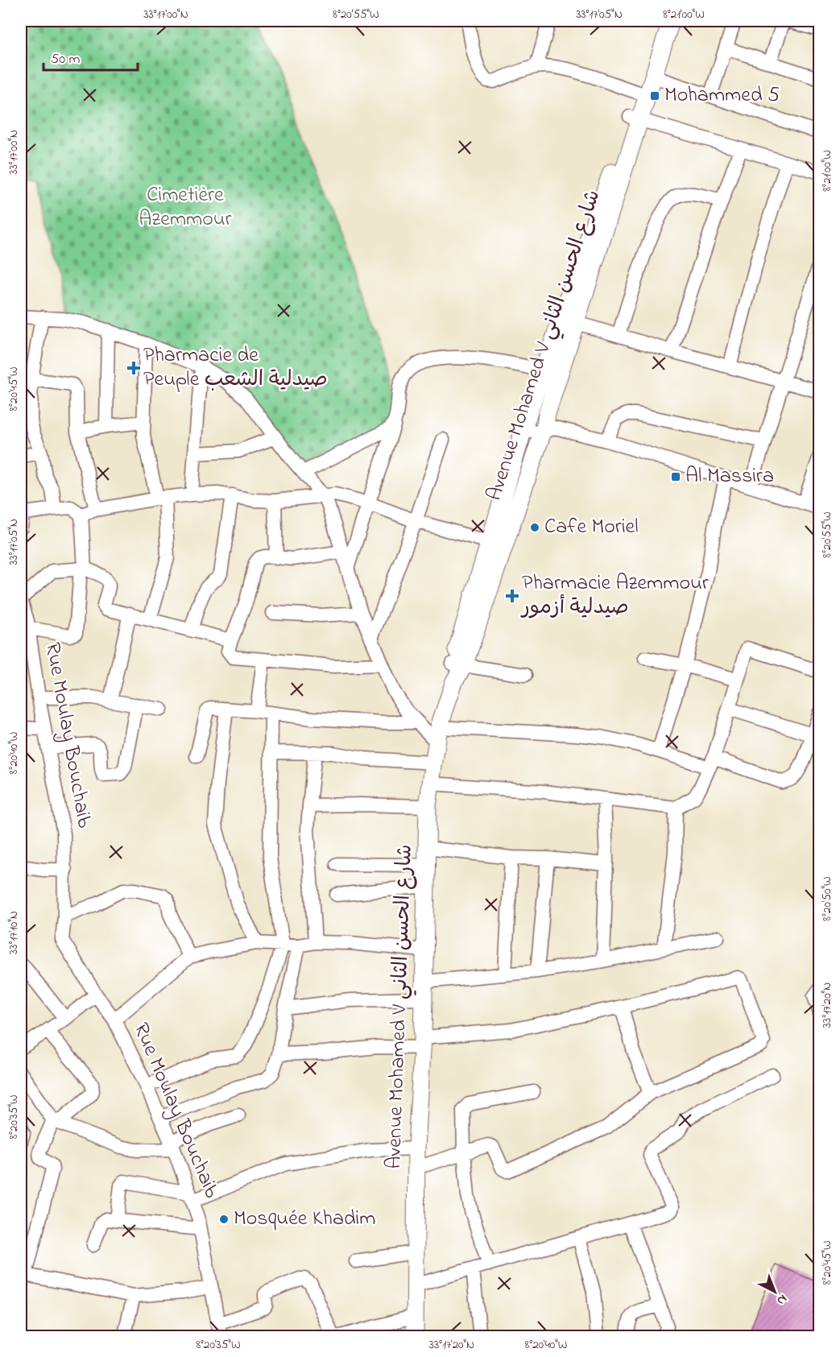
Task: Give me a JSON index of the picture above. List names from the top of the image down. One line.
{"streets":{"main road":["Avenue Mohamed V شارع الحسن الثاني"],"street":["Rue Moulay Bouchaib"]},"parks":["Cimetière Azemmour"],"places":{"transit":["Mohammed 5","Al Massira"],"health":["Pharmacie de Peuple صيدلية الشعب","Pharmacie Azemmour صيدلية أزمور"],"other":["Cafe Moriel","Mosquée Khadim"]},"scale_bar":"50 m","north":"bottom right","coordinates":["33°17'00\"N","8°20'55\"W","33°17'05\"N","8°21'00\"W","8°20'45\"W","8°20'40\"W","8°20'50\"W","33°17'10\"N","33°17'20\"N","8°20'35\"W"]}
